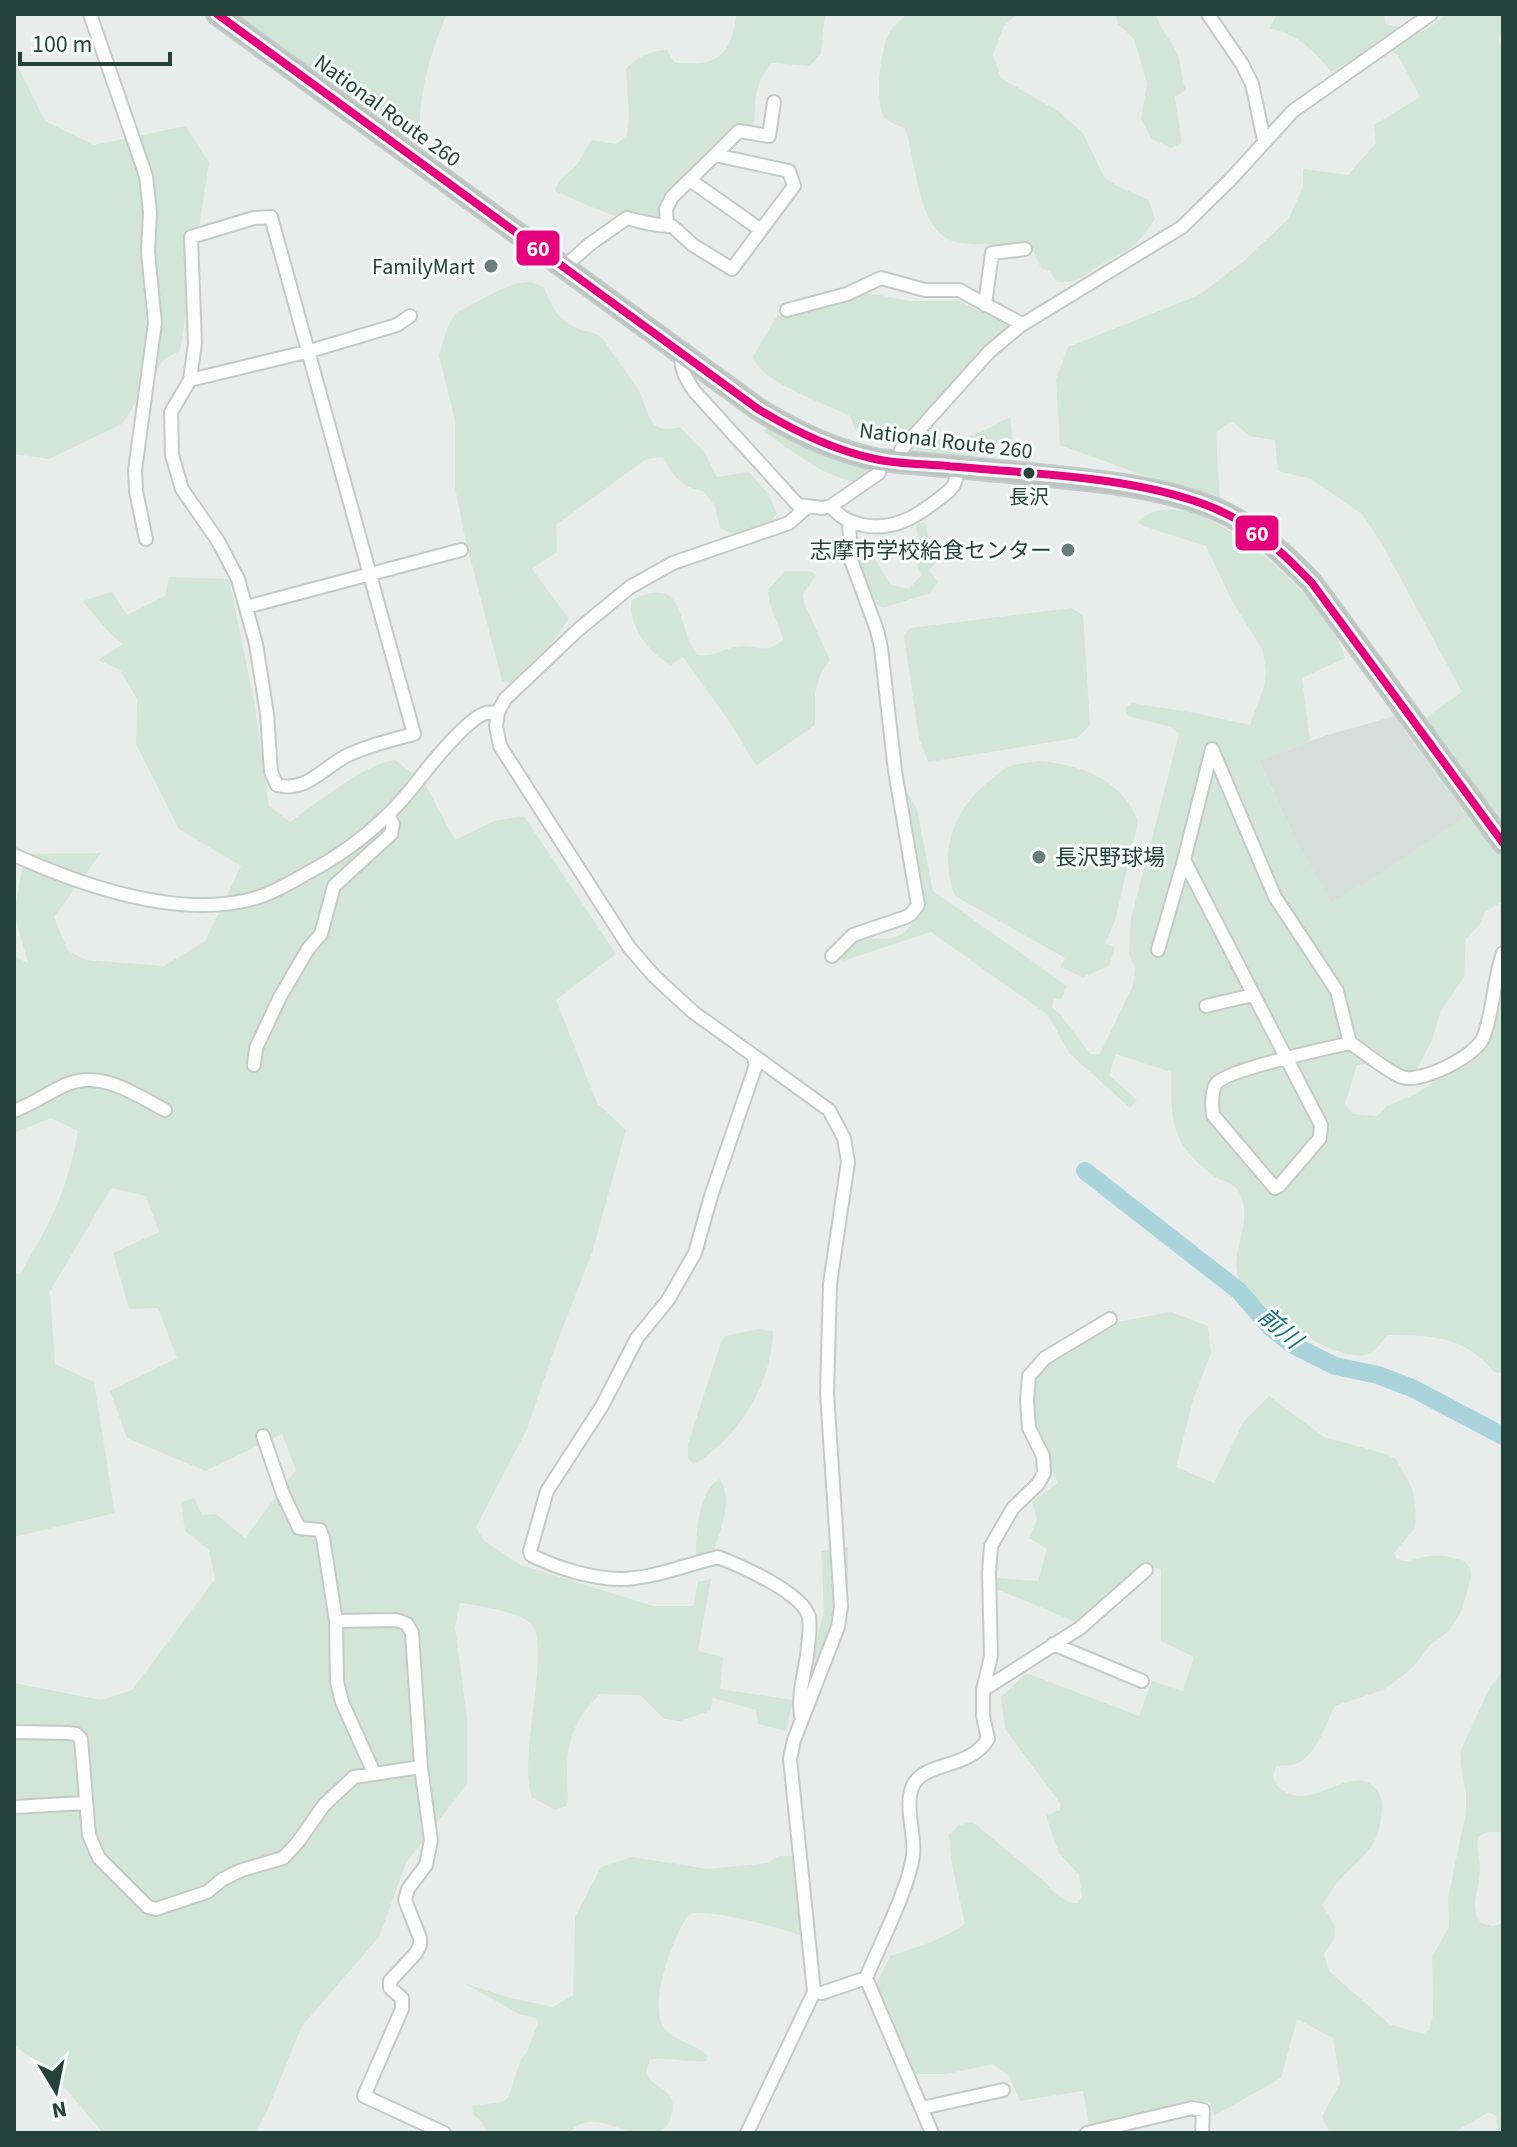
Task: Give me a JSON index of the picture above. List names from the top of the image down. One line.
{"streets":{"highway":["National Route 260"]},"water":["前川"],"places":["FamilyMart","長沢","志摩市学校給食センター","長沢野球場"],"lines":["transit line 60"],"scale_bar":"100 m","north":"bottom"}
